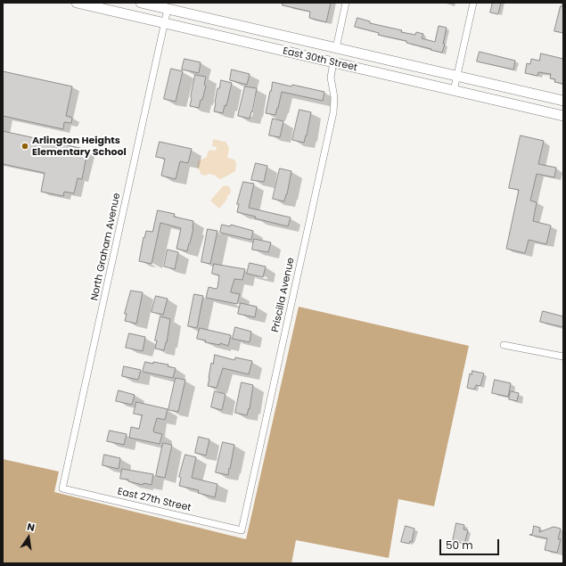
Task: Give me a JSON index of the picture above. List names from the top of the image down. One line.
{"streets":{"main road":["East 30th Street"],"street":["North Graham Avenue","Priscilla Avenue","East 27th Street"]},"crossings":[["East 30th Street","North Graham Avenue"],["East 30th Street","Priscilla Avenue"],["North Graham Avenue","East 27th Street"],["Priscilla Avenue","East 27th Street"]],"places":["Arlington Heights Elementary School"],"scale_bar":"50 m","north":"top"}
